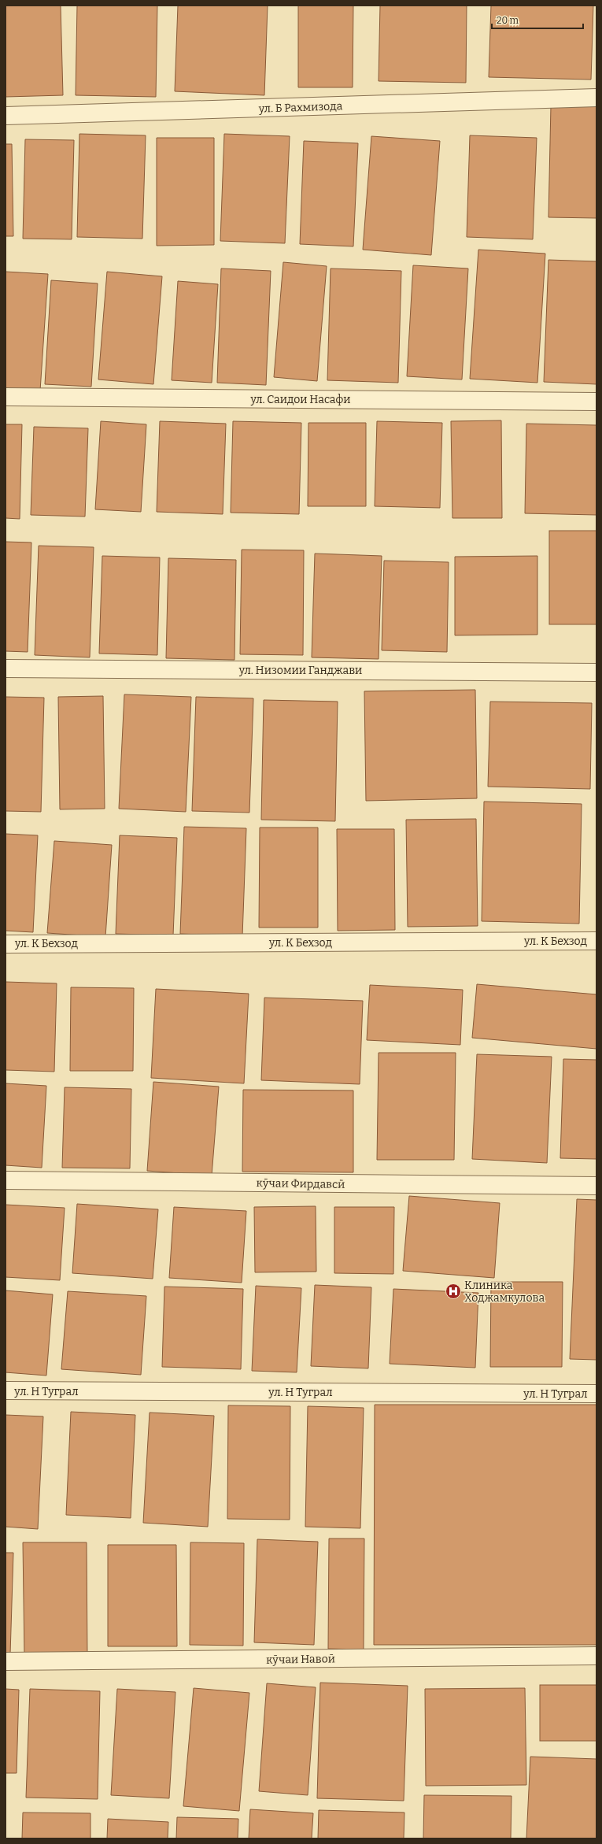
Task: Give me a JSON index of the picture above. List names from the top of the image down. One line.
{"streets":{"street":["ул. Б Рахмизода","ул. Саидои Насафи","ул. Низомии Ганджави","ул. К Бехзод","кӯчаи Фирдавсӣ","ул. Н Туграл","кӯчаи Навоӣ"]},"places":{"hospital":["Клиника Ходжамкулова"]},"scale_bar":"20 m"}
